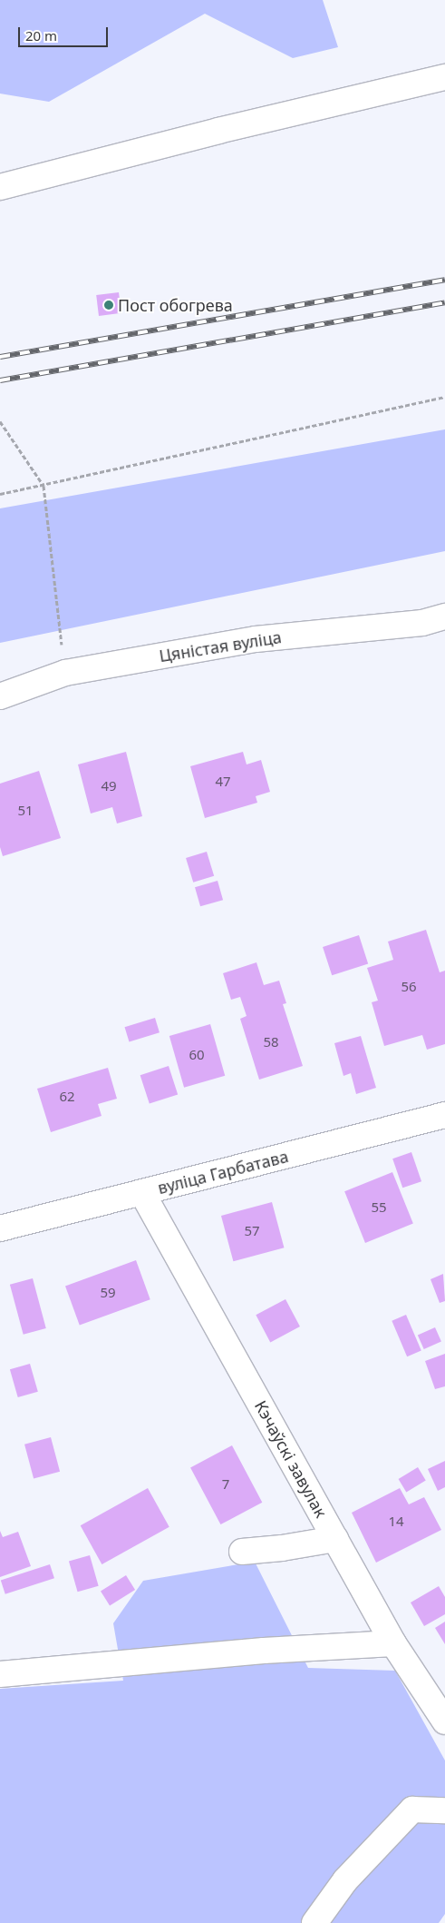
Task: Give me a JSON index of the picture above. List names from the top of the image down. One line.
{"streets":{"street":["Цяністая вуліца","вуліца Гарбатава","Кэчаўскі завулак"]},"crossings":[["вуліца Гарбатава","Кэчаўскі завулак"]],"places":["Пост обогрева"],"house_numbers":["47","49","51","56","58","60","62","55","57","59","7","14"],"scale_bar":"20 m"}
